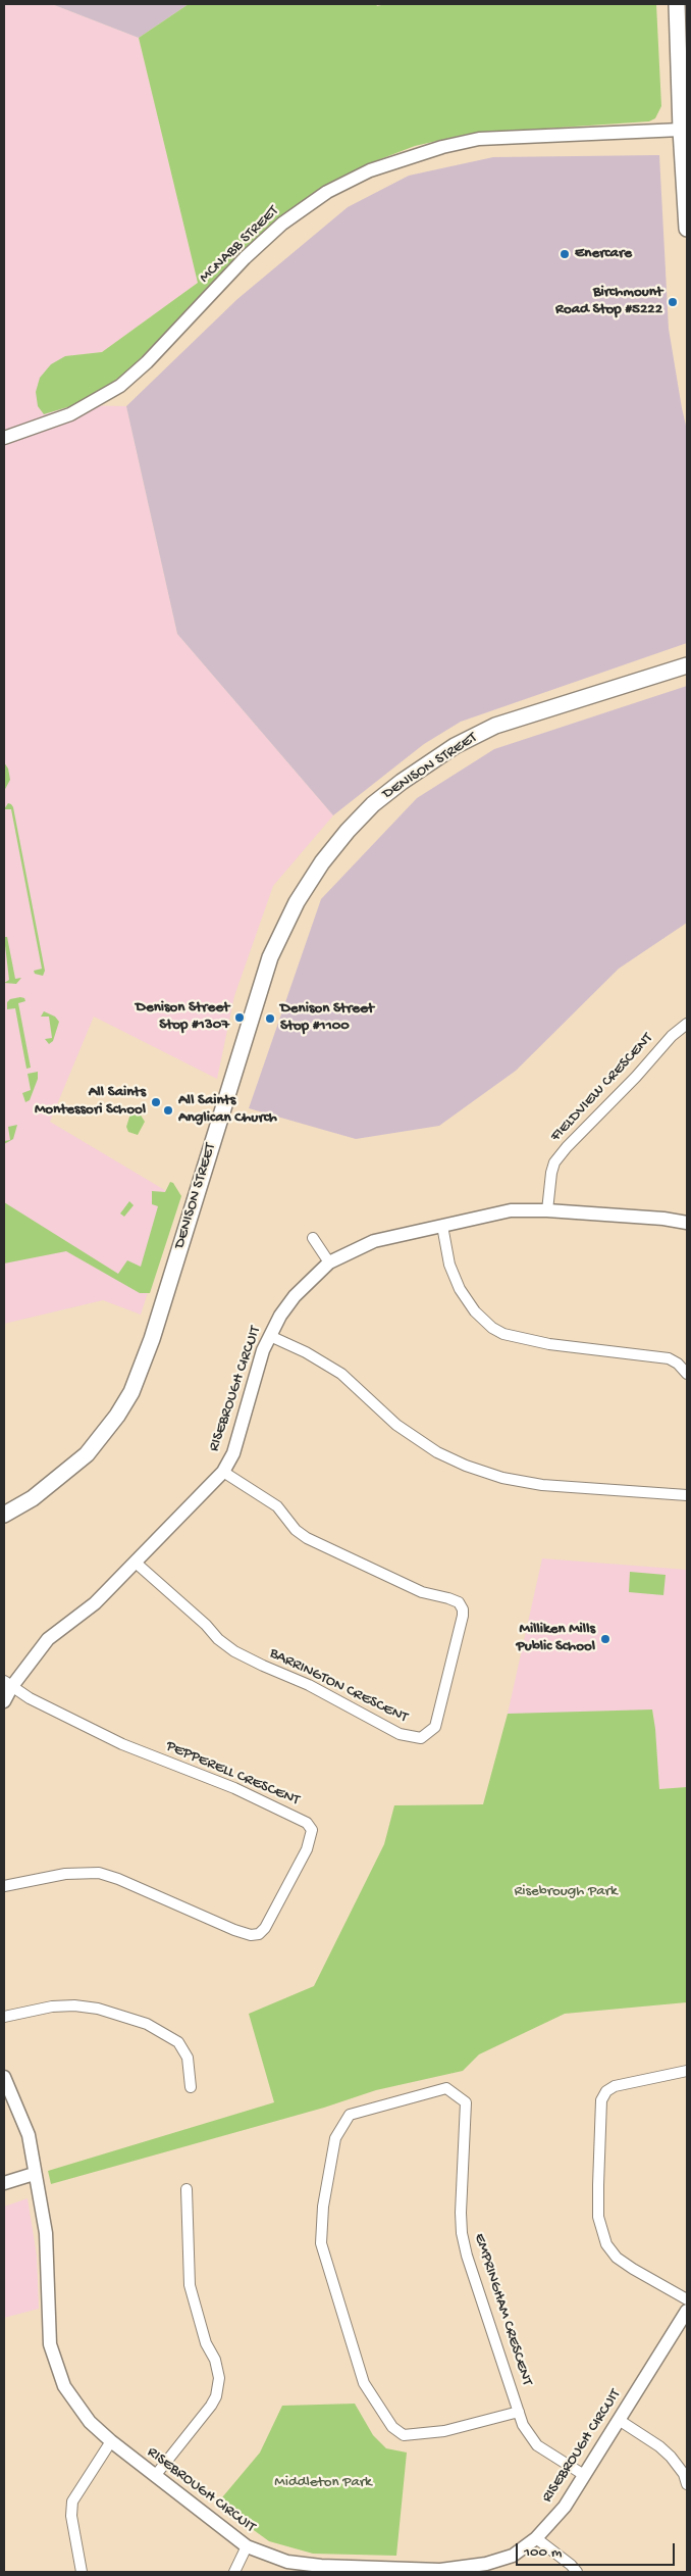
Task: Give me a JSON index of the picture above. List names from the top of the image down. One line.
{"streets":{"main road":["DENISON STREET"],"street":["MCNABB STREET","FIELDVIEW CRESCENT","RISEBROUGH CIRCUIT","BARRINGTON CRESCENT","PEPPERELL CRESCENT","EMPRINGHAM CRESCENT"]},"crossings":[["FIELDVIEW CRESCENT","RISEBROUGH CIRCUIT"],["RISEBROUGH CIRCUIT","BARRINGTON CRESCENT"],["RISEBROUGH CIRCUIT","PEPPERELL CRESCENT"],["RISEBROUGH CIRCUIT","EMPRINGHAM CRESCENT"]],"parks":["Risebrough Park","Middleton Park"],"places":["Enercare","Birchmount Road Stop #5222","Denison Street Stop #1307","Denison Street Stop #1100","All Saints Montessori School","All Saints Anglican Church","Milliken Mills Public School"],"scale_bar":"100 m"}
